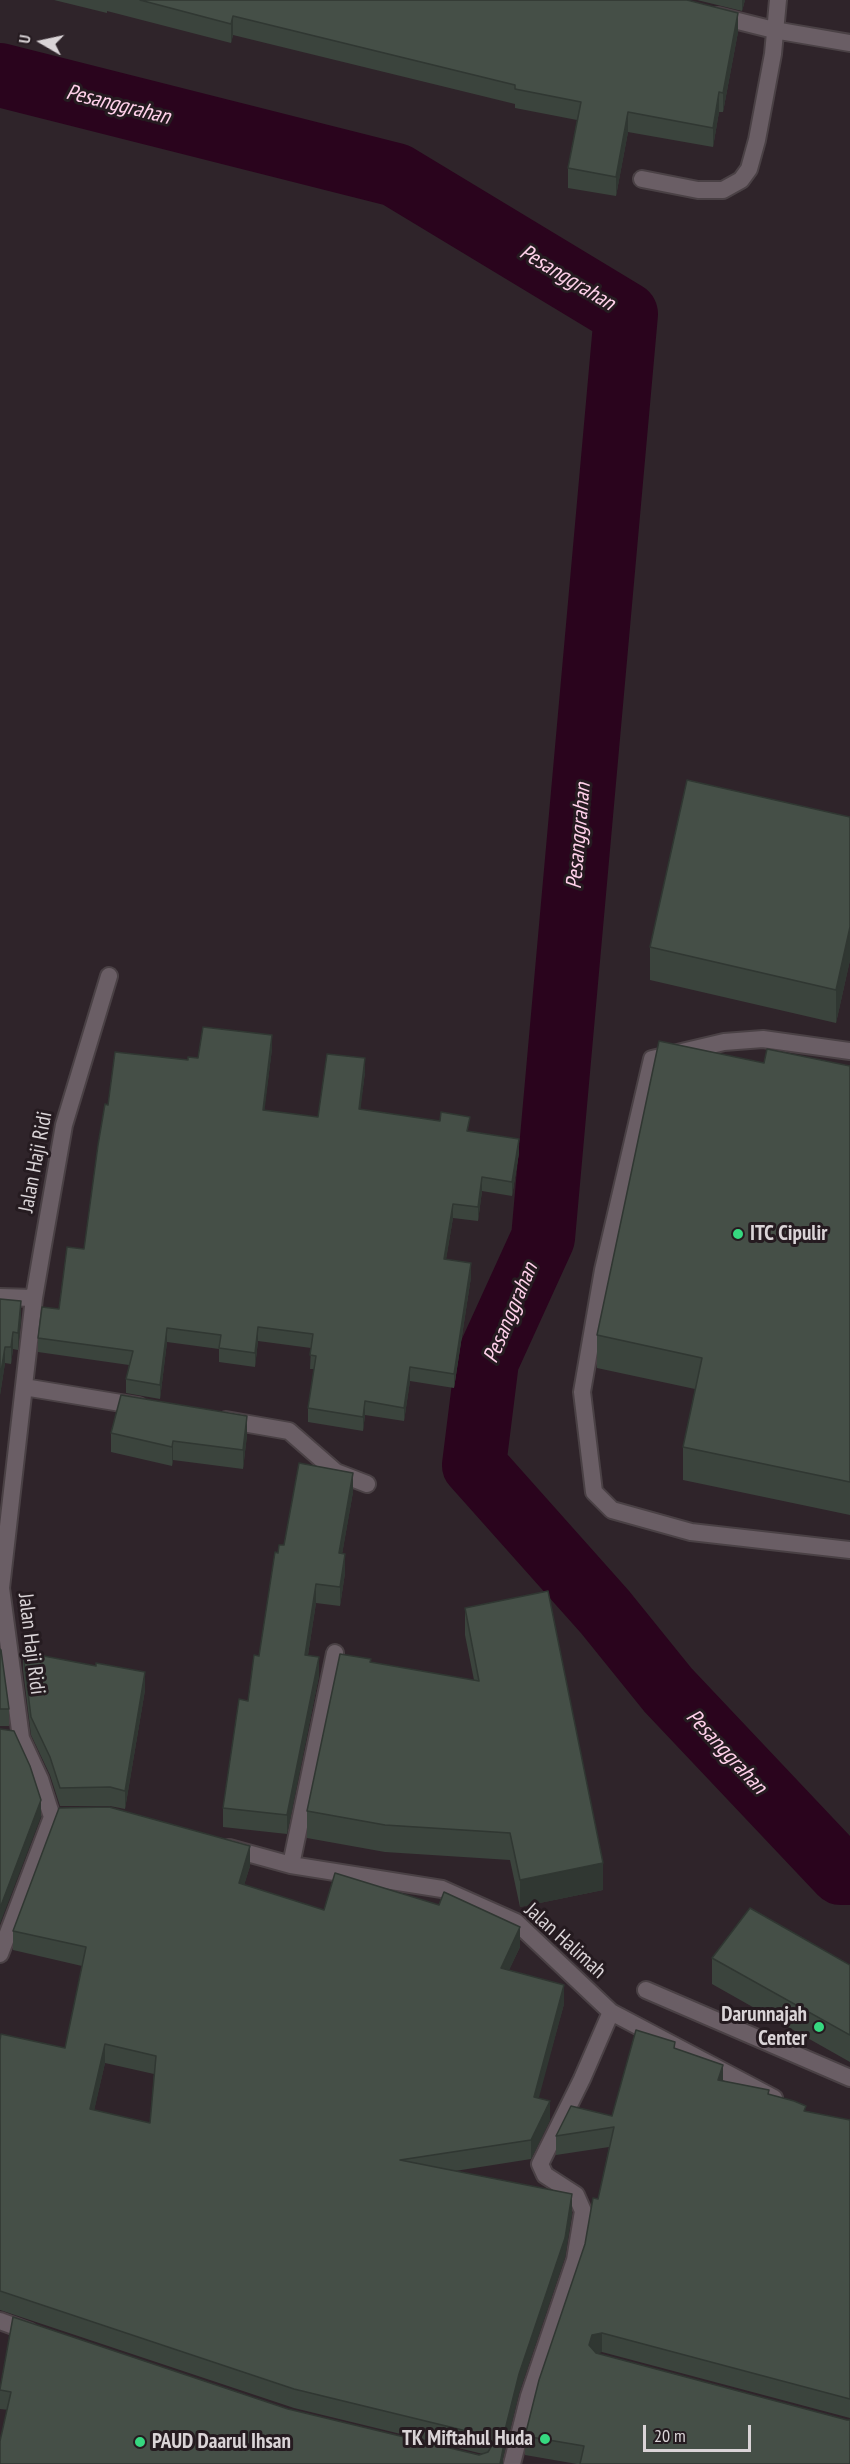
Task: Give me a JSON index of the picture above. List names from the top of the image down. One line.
{"streets":{"street":["Jalan Haji Ridi","Jalan Halimah"]},"water":["Pesanggrahan"],"places":["ITC Cipulir","Darunnajah Center","TK Miftahul Huda","PAUD Daarul Ihsan"],"scale_bar":"20 m","north":"left"}
